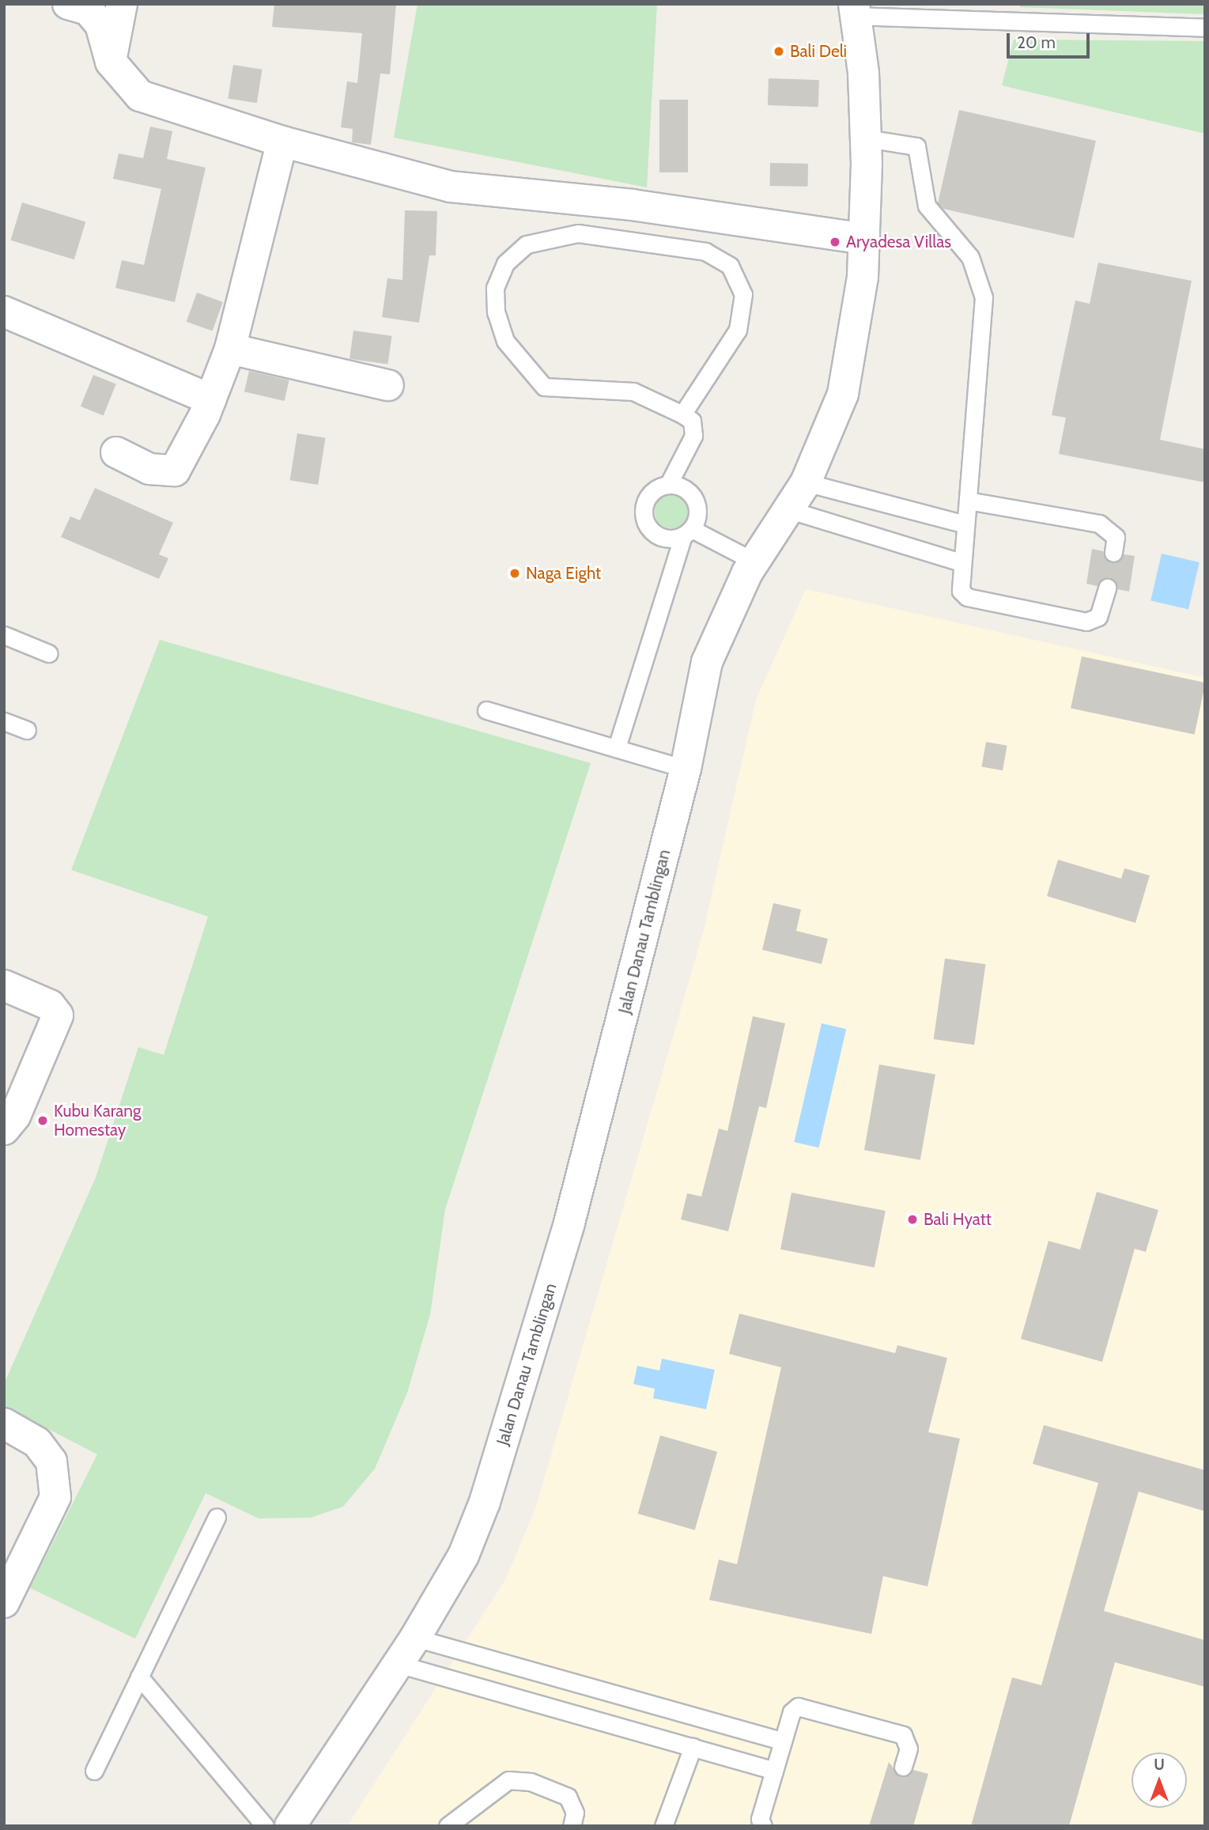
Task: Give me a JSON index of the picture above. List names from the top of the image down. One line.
{"streets":{"street":["Jalan Danau Tamblingan"]},"places":["Bali Deli","Aryadesa Villas","Naga Eight","Kubu Karang Homestay","Bali Hyatt"],"scale_bar":"20 m","north":"top"}
